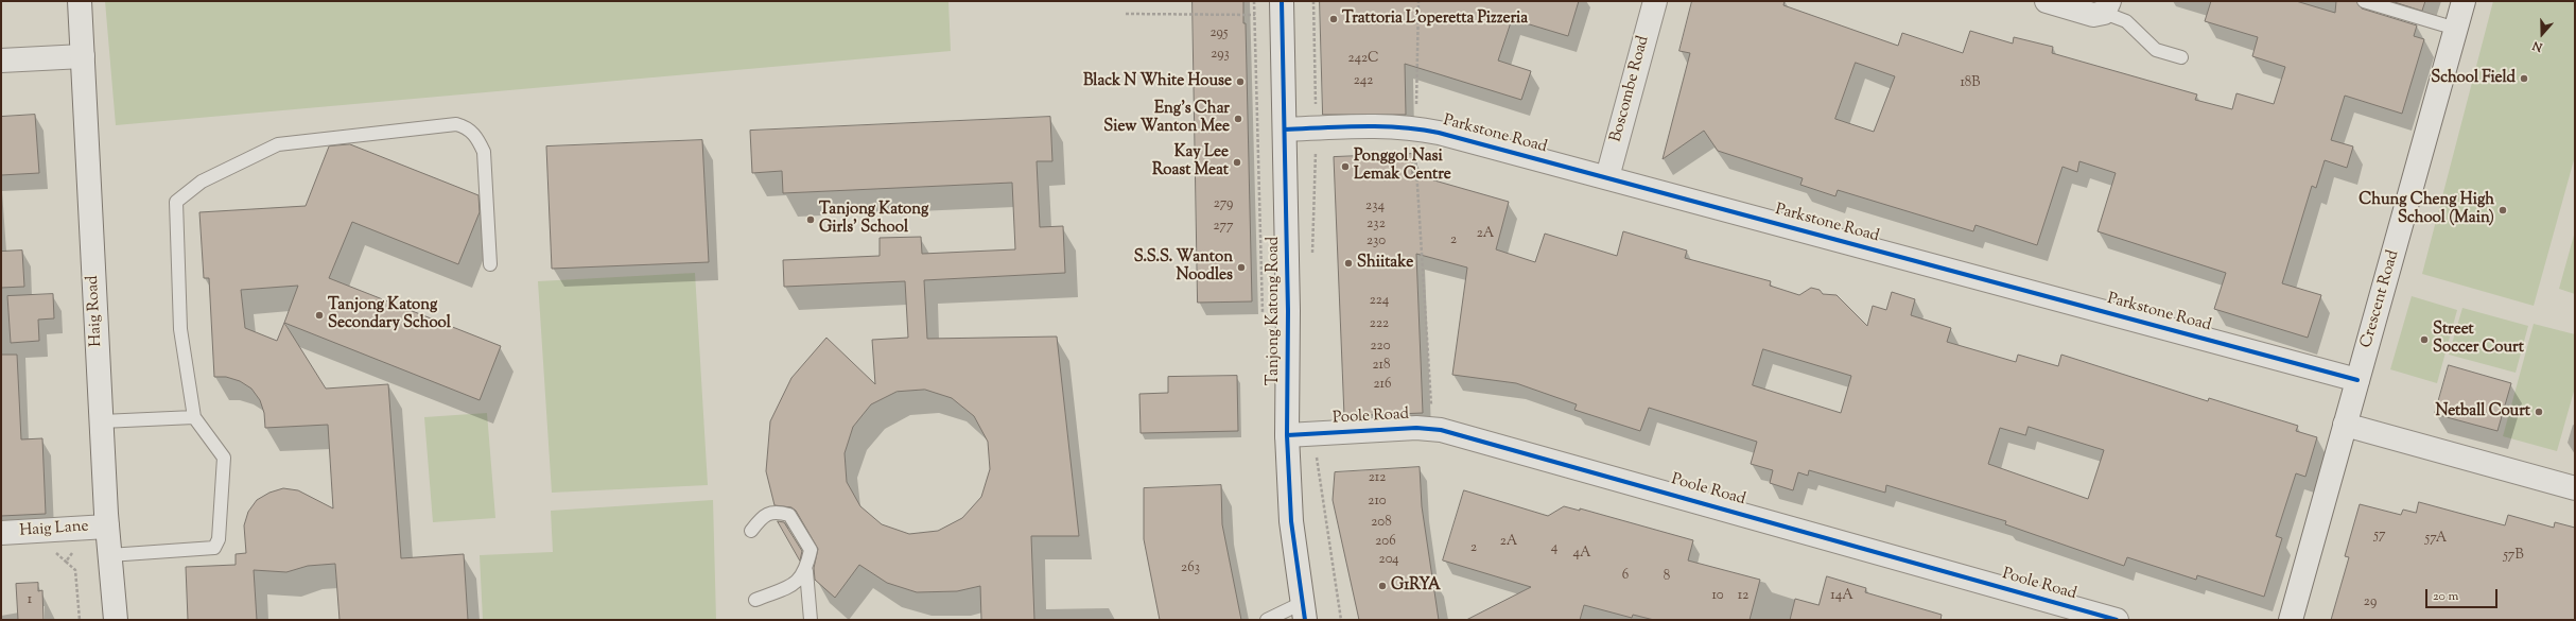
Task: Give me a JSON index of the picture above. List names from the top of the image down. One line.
{"streets":{"street":["Boscombe Road","Parkstone Road","Crescent Road","Haig Road","Tanjong Katong Road","Poole Road","Haig Lane"]},"crossings":[["Boscombe Road","Parkstone Road"],["Parkstone Road","Crescent Road"],["Parkstone Road","Tanjong Katong Road"],["Haig Road","Haig Lane"],["Tanjong Katong Road","Poole Road"]],"places":["Trattoria L'operetta Pizzeria","School Field","Black N White House","Eng's Char Siew Wanton Mee","Kay Lee Roast Meat","Ponggol Nasi Lemak Centre","Chung Cheng High School (Main)","Tanjong Katong Girls' School","Shiitake","S.S.S. Wanton Noodles","Tanjong Katong Secondary School","Street Soccer Court","Netball Court","G1RYA"],"house_numbers":["295","293","242C","242","18B","279","234","232","277","2A","2","230","224","222","220","218","216","212","210","208","57","57A","206","2A","2","4","4A","57B","204","263","6","8","10","12","14A","1","29"],"scale_bar":"20 m","north":"bottom"}
